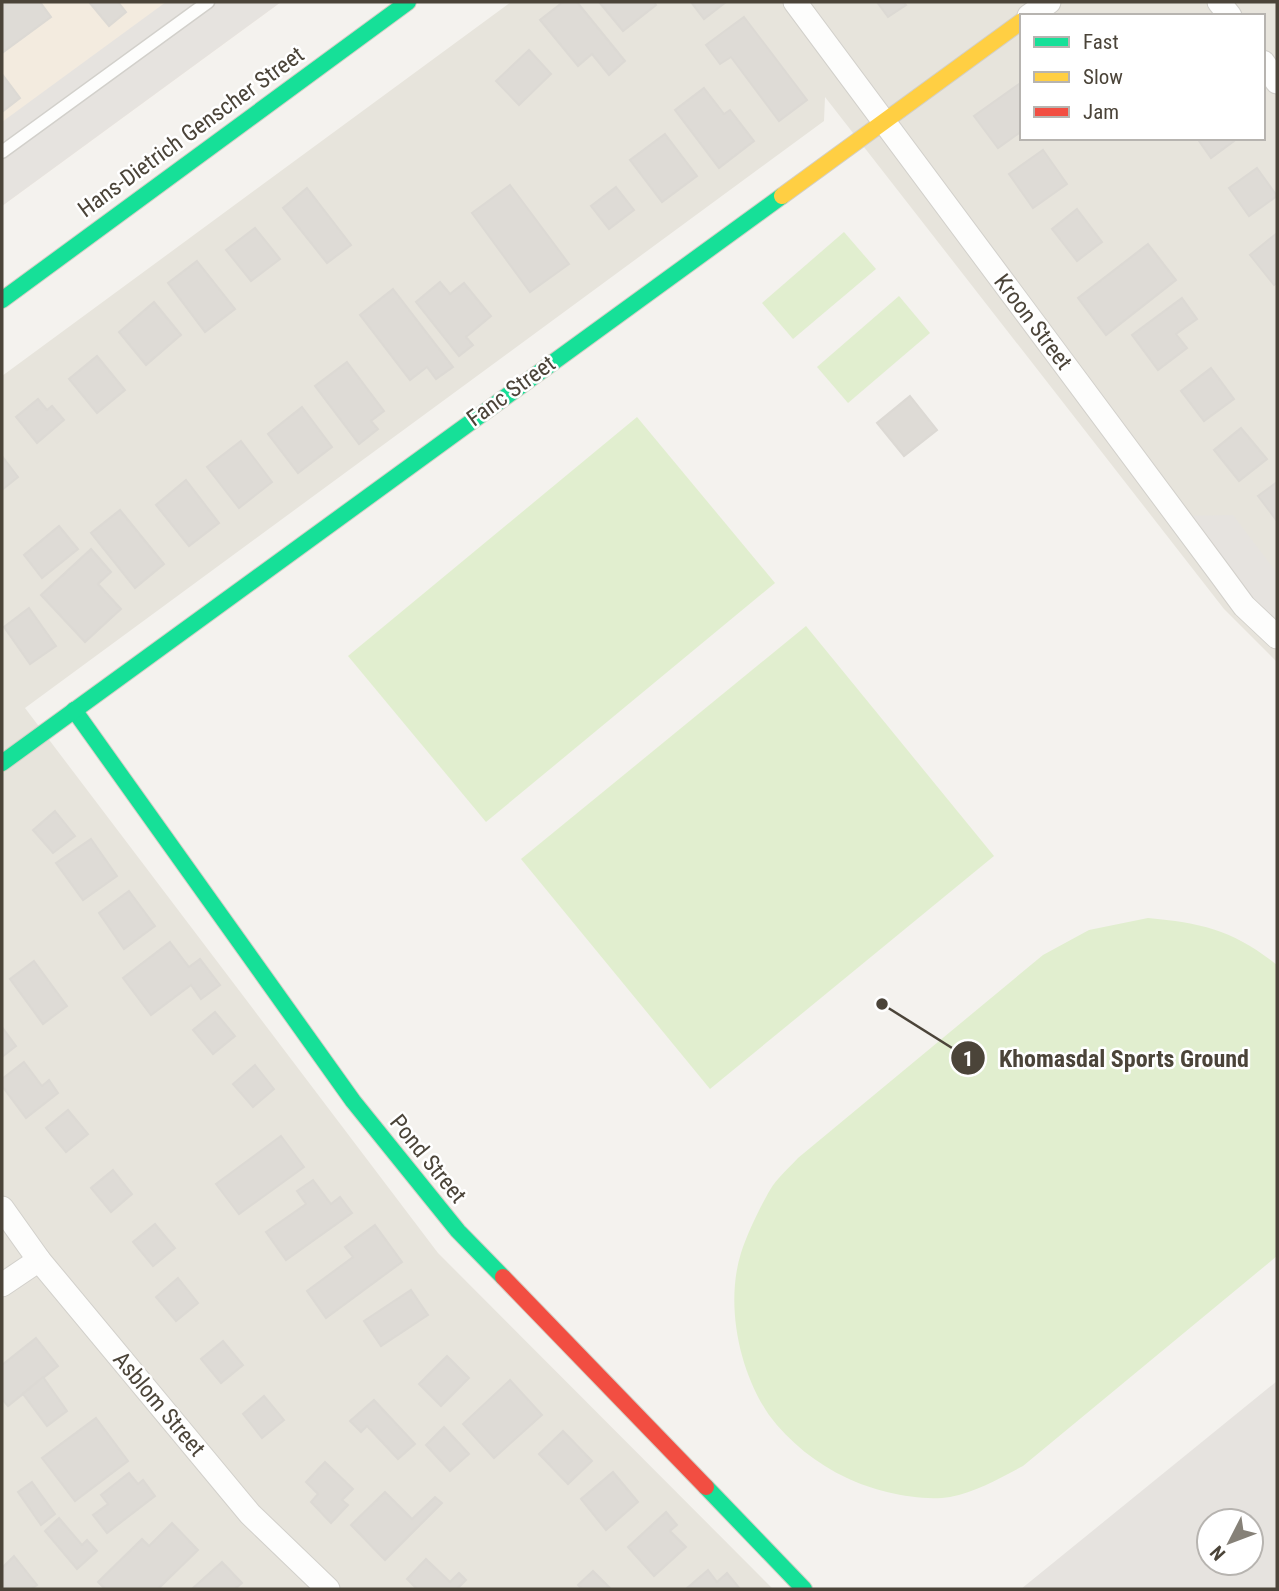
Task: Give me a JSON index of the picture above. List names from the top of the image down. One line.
{"streets":{"street":["Hans-Dietrich Genscher Street","Kroon Street","Fanc Street","Pond Street","Asblom Street"]},"crossings":[["Kroon Street","Fanc Street"],["Fanc Street","Pond Street"]],"places":["Khomasdal Sports Ground"],"legend":["Fast","Slow","Jam"],"north":"bottom left"}
